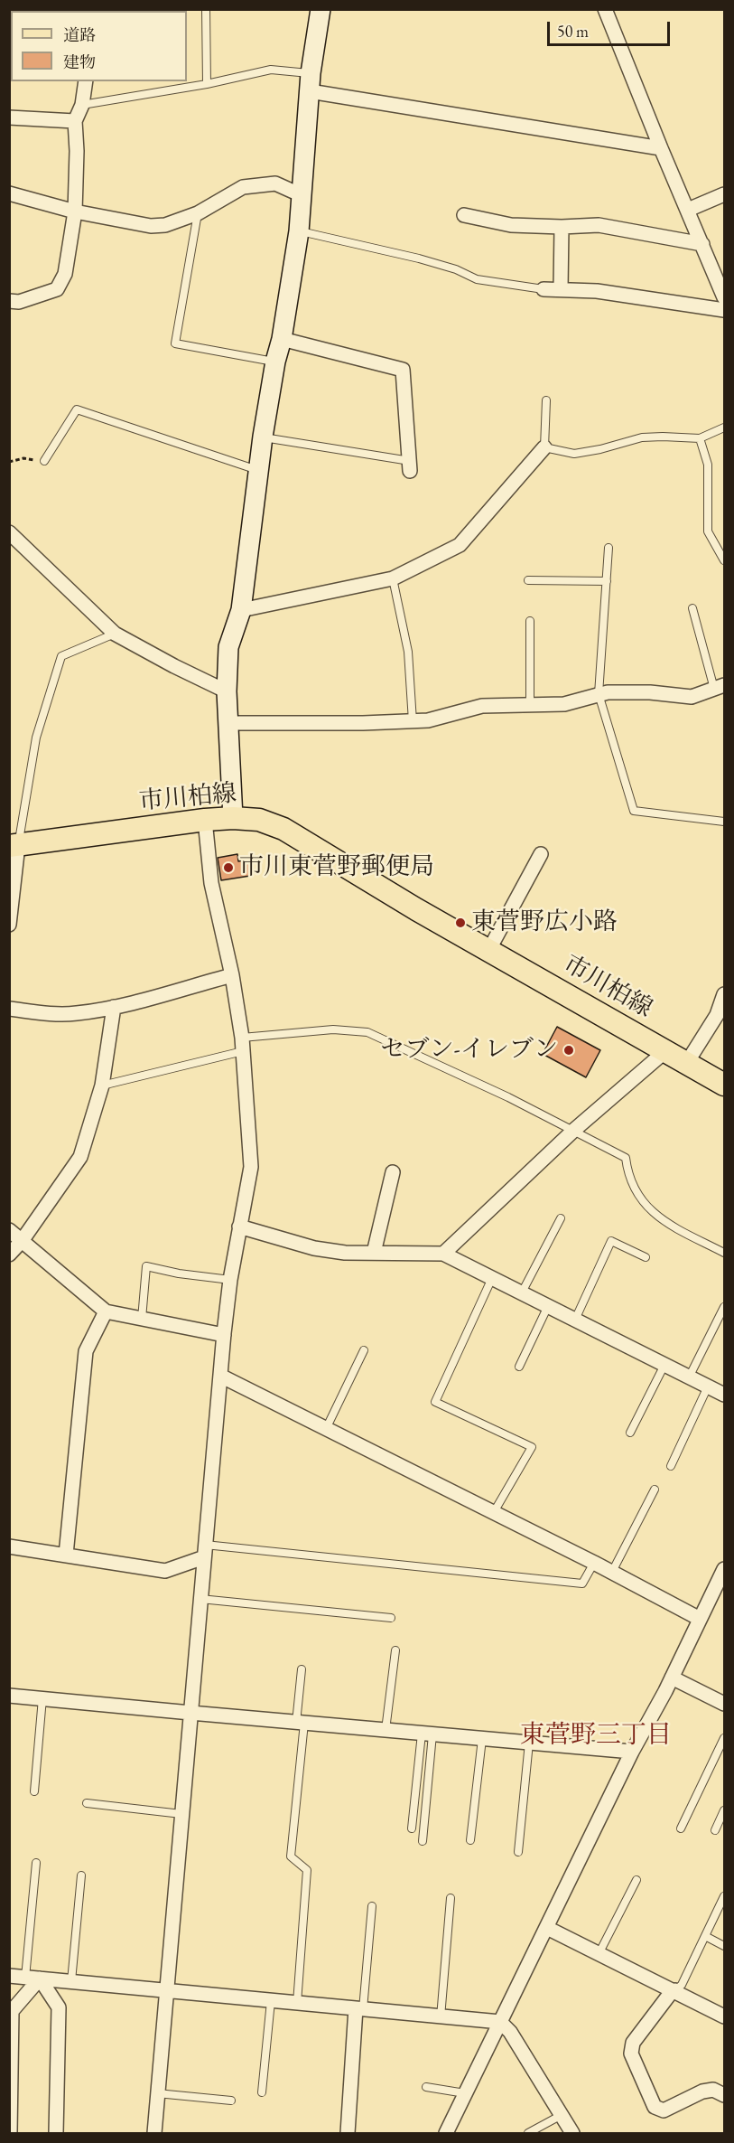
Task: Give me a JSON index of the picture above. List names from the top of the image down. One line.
{"streets":{"main road":["市川柏線"]},"districts":["東菅野三丁目"],"places":["市川東菅野郵便局","東菅野広小路","セブン-イレブン"],"legend":["道路","建物"],"scale_bar":"50 m"}
